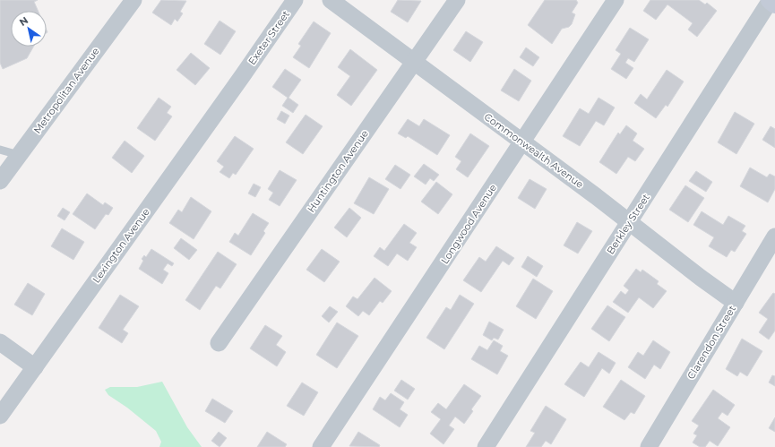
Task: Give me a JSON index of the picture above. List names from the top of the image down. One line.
{"streets":{"street":["Exeter Street","Metropolitan Avenue","Commonwealth Avenue","Huntington Avenue","Longwood Avenue","Berkley Street","Lexington Avenue","Clarendon Street"]},"crossings":[["Exeter Street","Lexington Avenue"],["Commonwealth Avenue","Huntington Avenue"],["Commonwealth Avenue","Longwood Avenue"],["Commonwealth Avenue","Berkley Street"],["Commonwealth Avenue","Clarendon Street"]],"north":"top left"}
